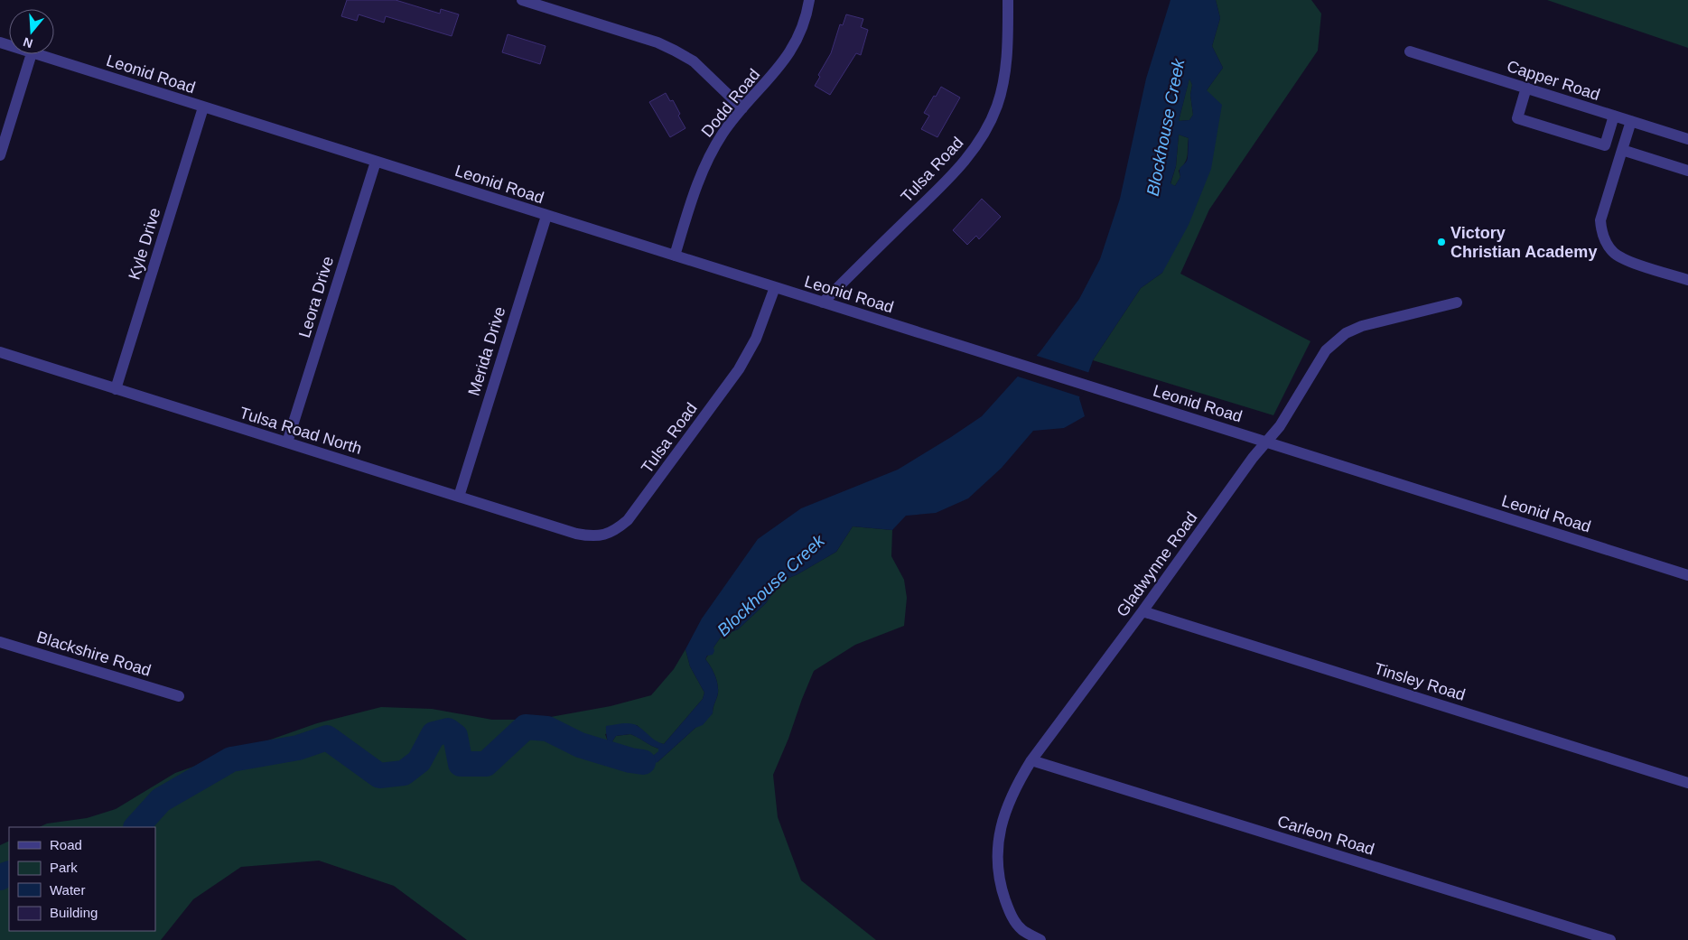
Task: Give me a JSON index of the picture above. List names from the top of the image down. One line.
{"streets":{"street":["Leonid Road","Capper Road","Dodd Road","Tulsa Road","Kyle Drive","Leora Drive","Merida Drive","Tulsa Road North","Gladwynne Road","Blackshire Road","Tinsley Road","Carleon Road"]},"crossings":[["Leonid Road","Dodd Road"],["Leonid Road","Tulsa Road"],["Leonid Road","Kyle Drive"],["Leonid Road","Leora Drive"],["Leonid Road","Merida Drive"],["Leonid Road","Gladwynne Road"],["Tulsa Road","Tulsa Road North"],["Kyle Drive","Tulsa Road North"],["Leora Drive","Tulsa Road North"],["Merida Drive","Tulsa Road North"],["Gladwynne Road","Tinsley Road"],["Gladwynne Road","Carleon Road"]],"water":["Blockhouse Creek"],"places":["Victory Christian Academy"],"legend":["Road","Park","Water","Building"],"north":"bottom"}
